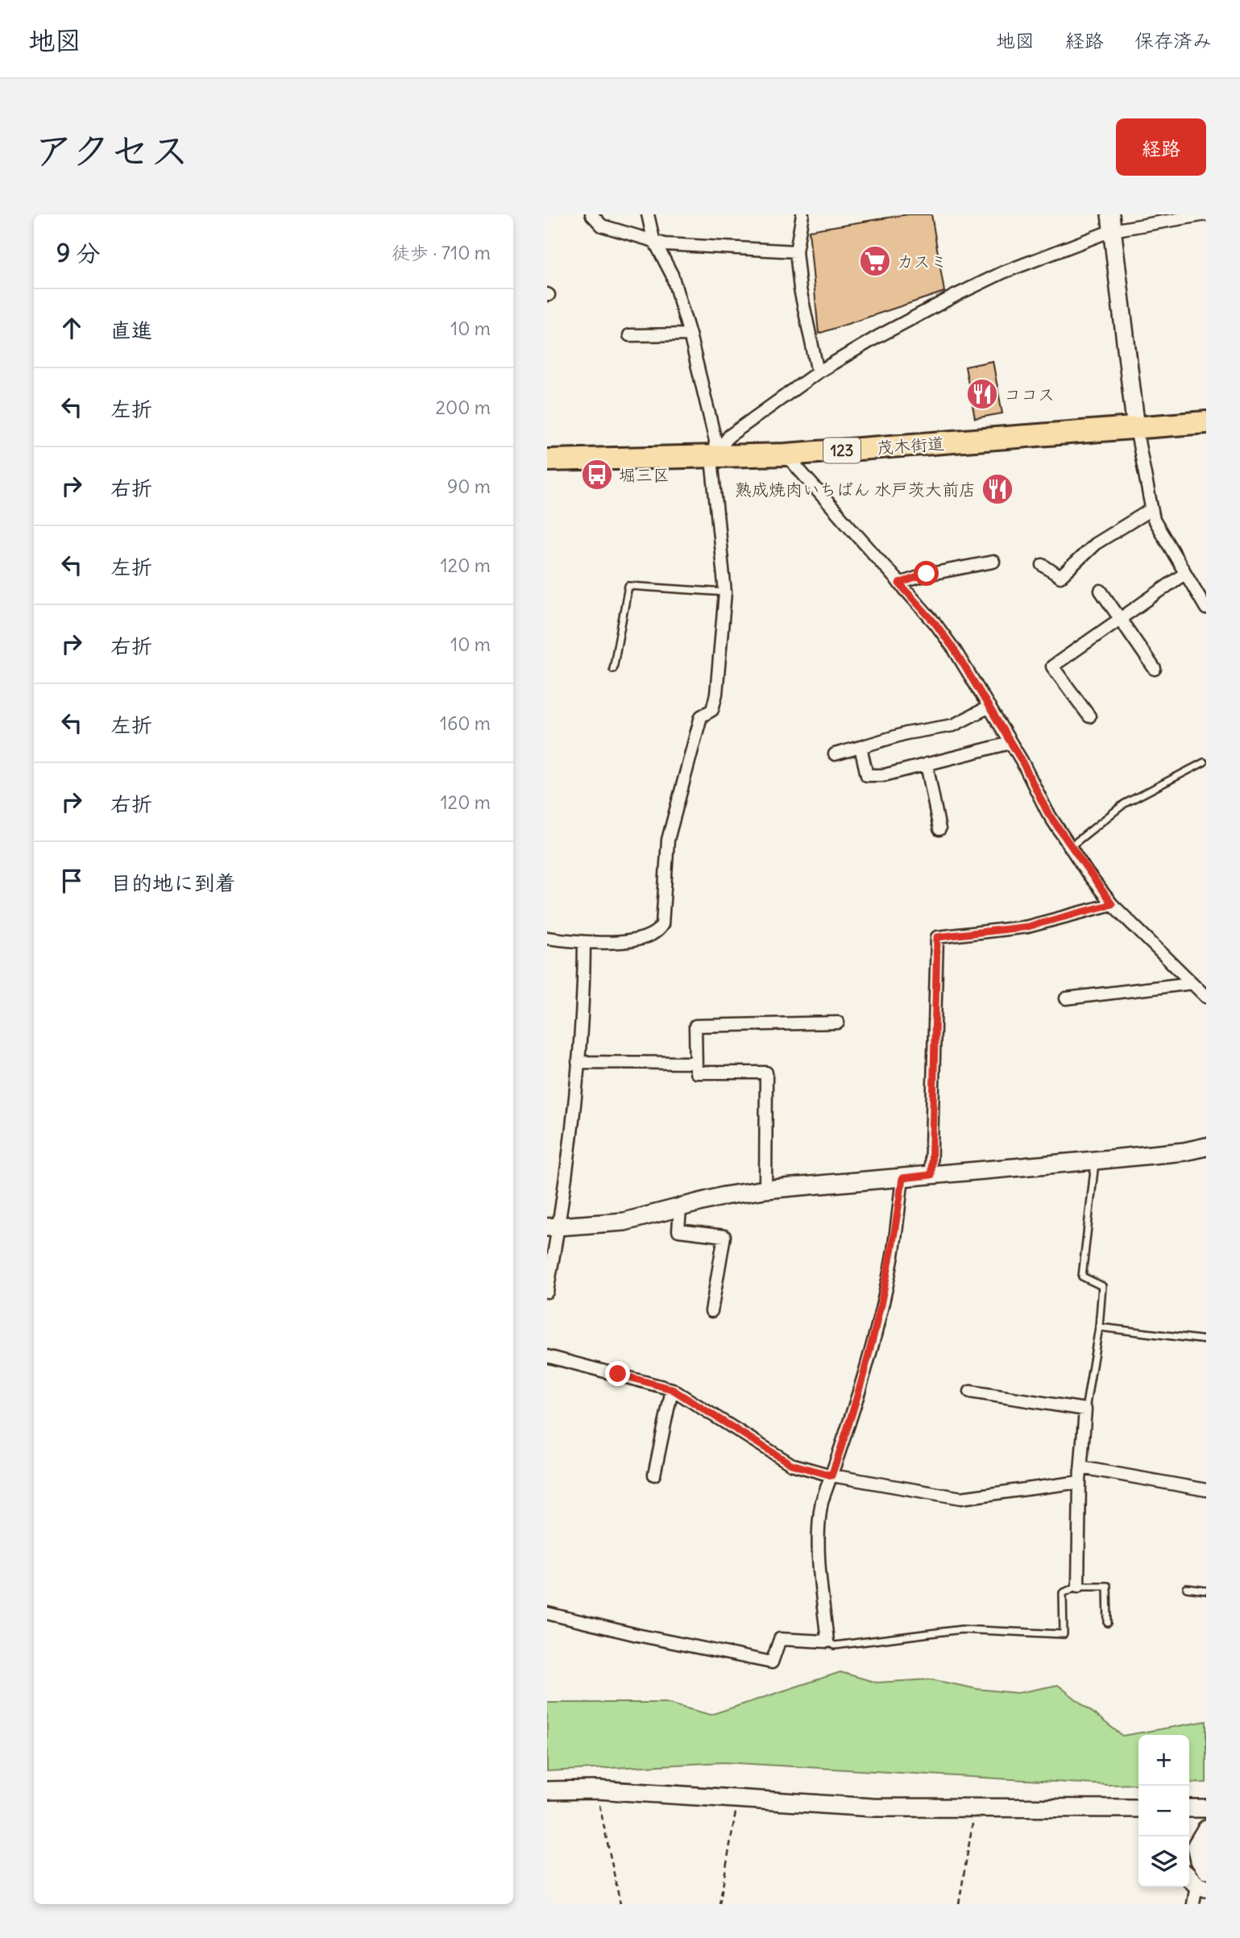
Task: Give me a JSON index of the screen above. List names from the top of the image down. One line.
{"streets":{"highway":["茂木街道","123"]},"places":{"supermarket":["カスミ"],"restaurant":["ココス","熟成焼肉いちばん 水戸茨大前店"],"bus stop":["堀三区"]},"page":{"header":"地図","nav":["地図","経路","保存済み"],"title":"アクセス","buttons":"経路","heading":["9 分","徒歩 · 710 m"],"list":[["直進","10 m"],["左折","200 m"],["右折","90 m"],["左折","120 m"],["右折","10 m"],["左折","160 m"],["右折","120 m"],"目的地に到着"],"map_buttons":["+","−"]}}
